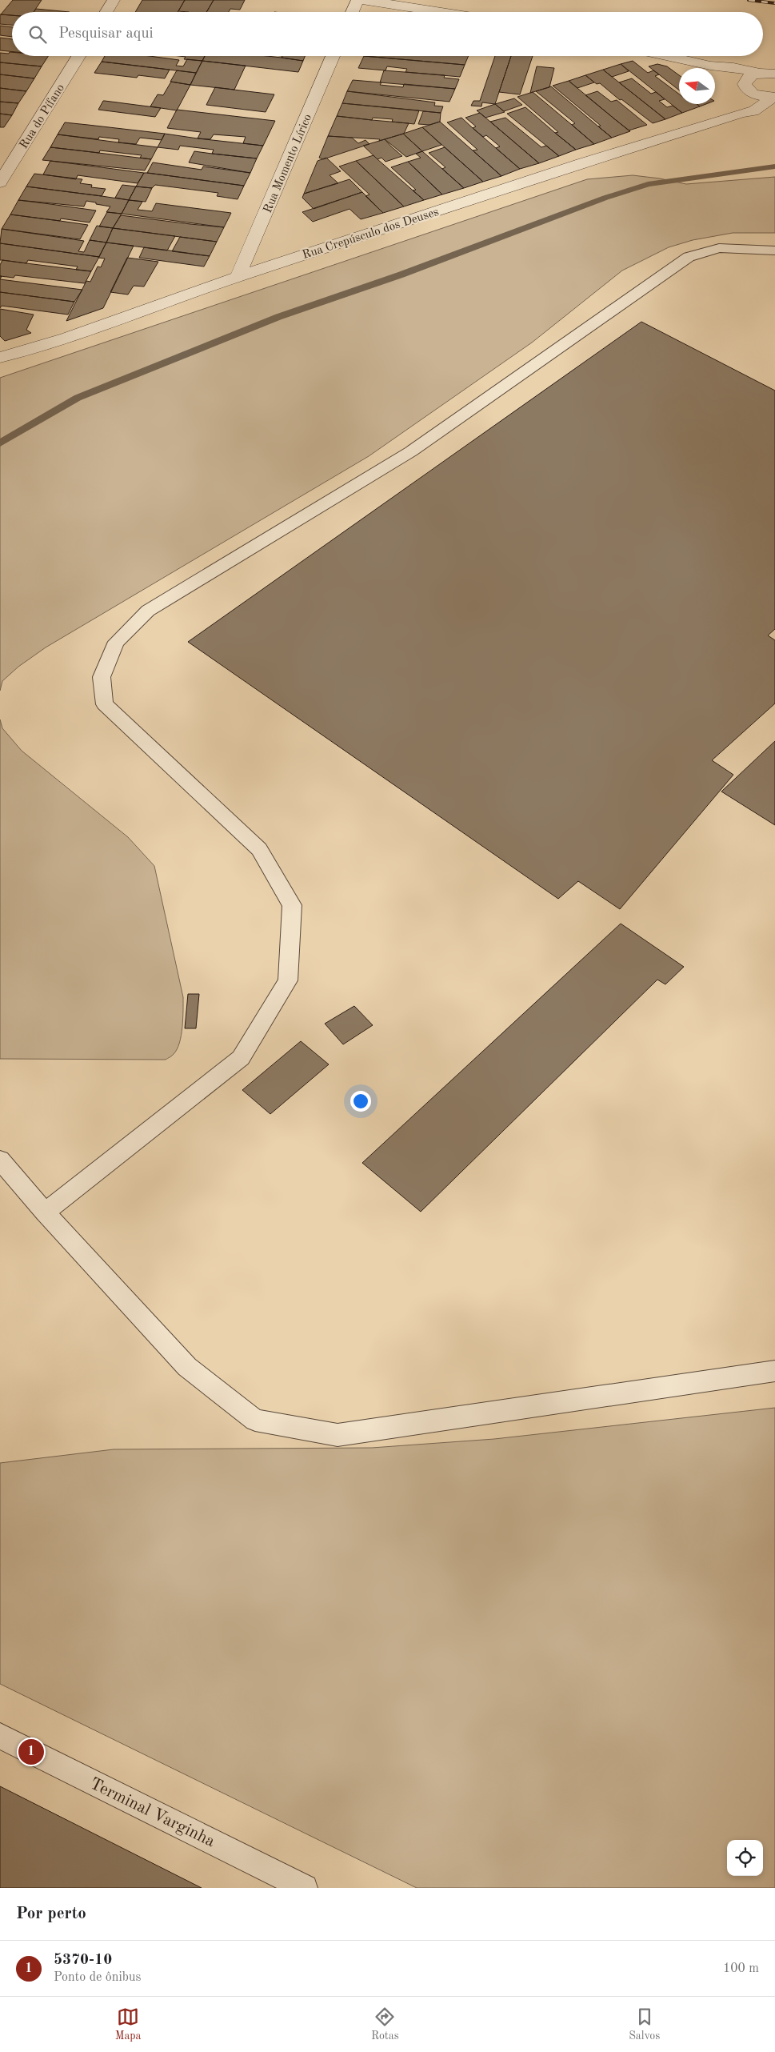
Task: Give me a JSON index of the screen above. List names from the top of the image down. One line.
{"streets":{"street":["Rua do Pífano","Rua Momento Lírico","Rua Crepúsculo dos Deuses"],"lane":["Terminal Varginha"]},"crossings":[["Rua Momento Lírico","Rua Crepúsculo dos Deuses"]],"north":"left","page":{"search":"Pesquisar aqui","pins":"1","heading":"Por perto","list":[{"mark":"1","name":"5370-10","note":"Ponto de ônibus","value":"100 m"}],"nav":["Mapa","Rotas","Salvos"]}}
